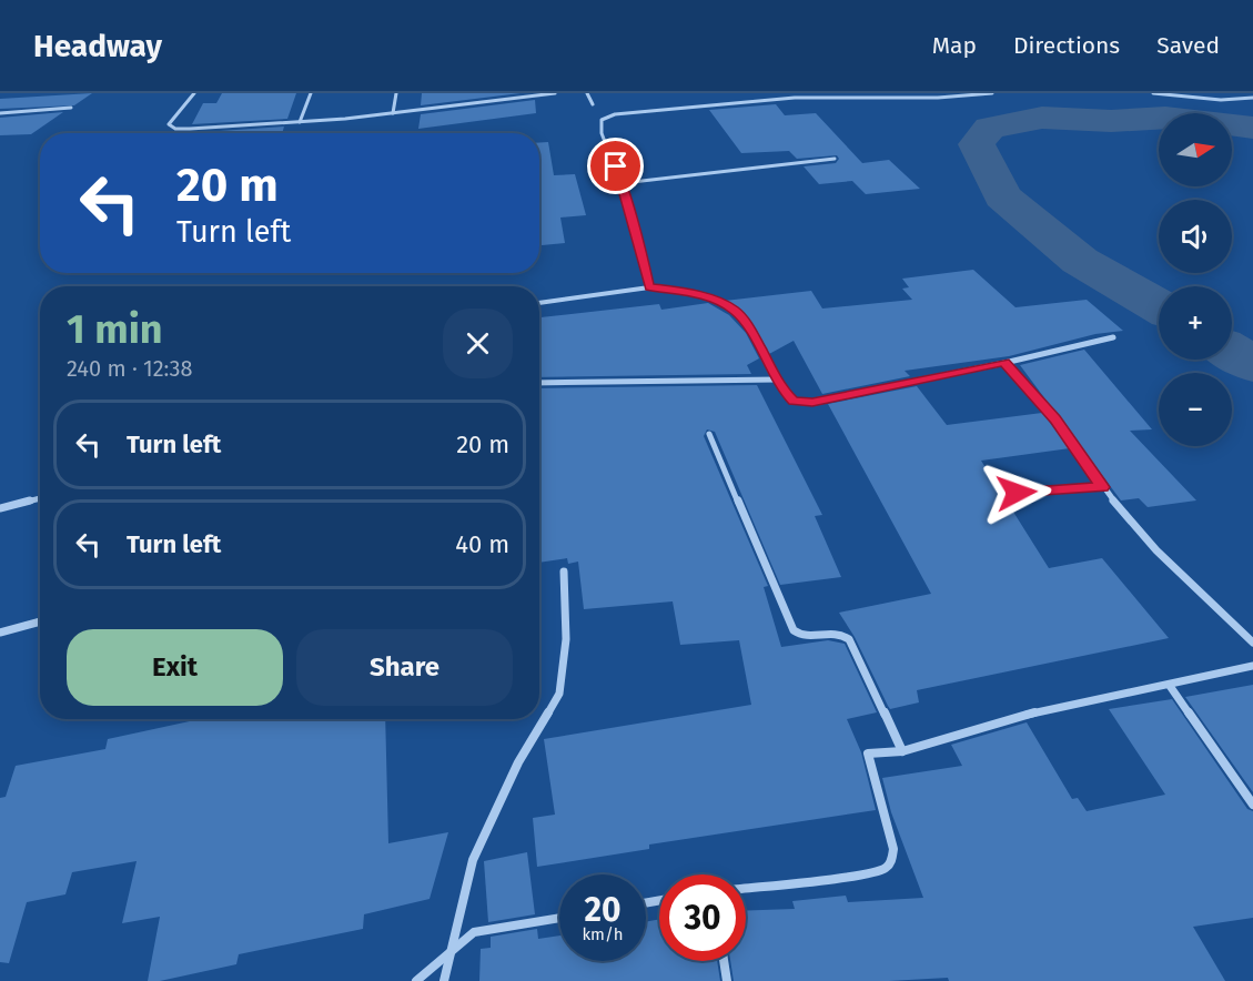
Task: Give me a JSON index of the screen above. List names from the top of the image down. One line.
{"north":"right","page":{"header":"Headway","nav":["Map","Directions","Saved"],"map_buttons":["+","−"],"turn":["20 m","Turn left"],"heading":["1 min","240 m · 12:38"],"list":[{"name":"Turn left","value":"20 m"},{"name":"Turn left","value":"40 m"}],"buttons":["Exit","Share"],"speed":"20 km/h","limit":"30"}}
